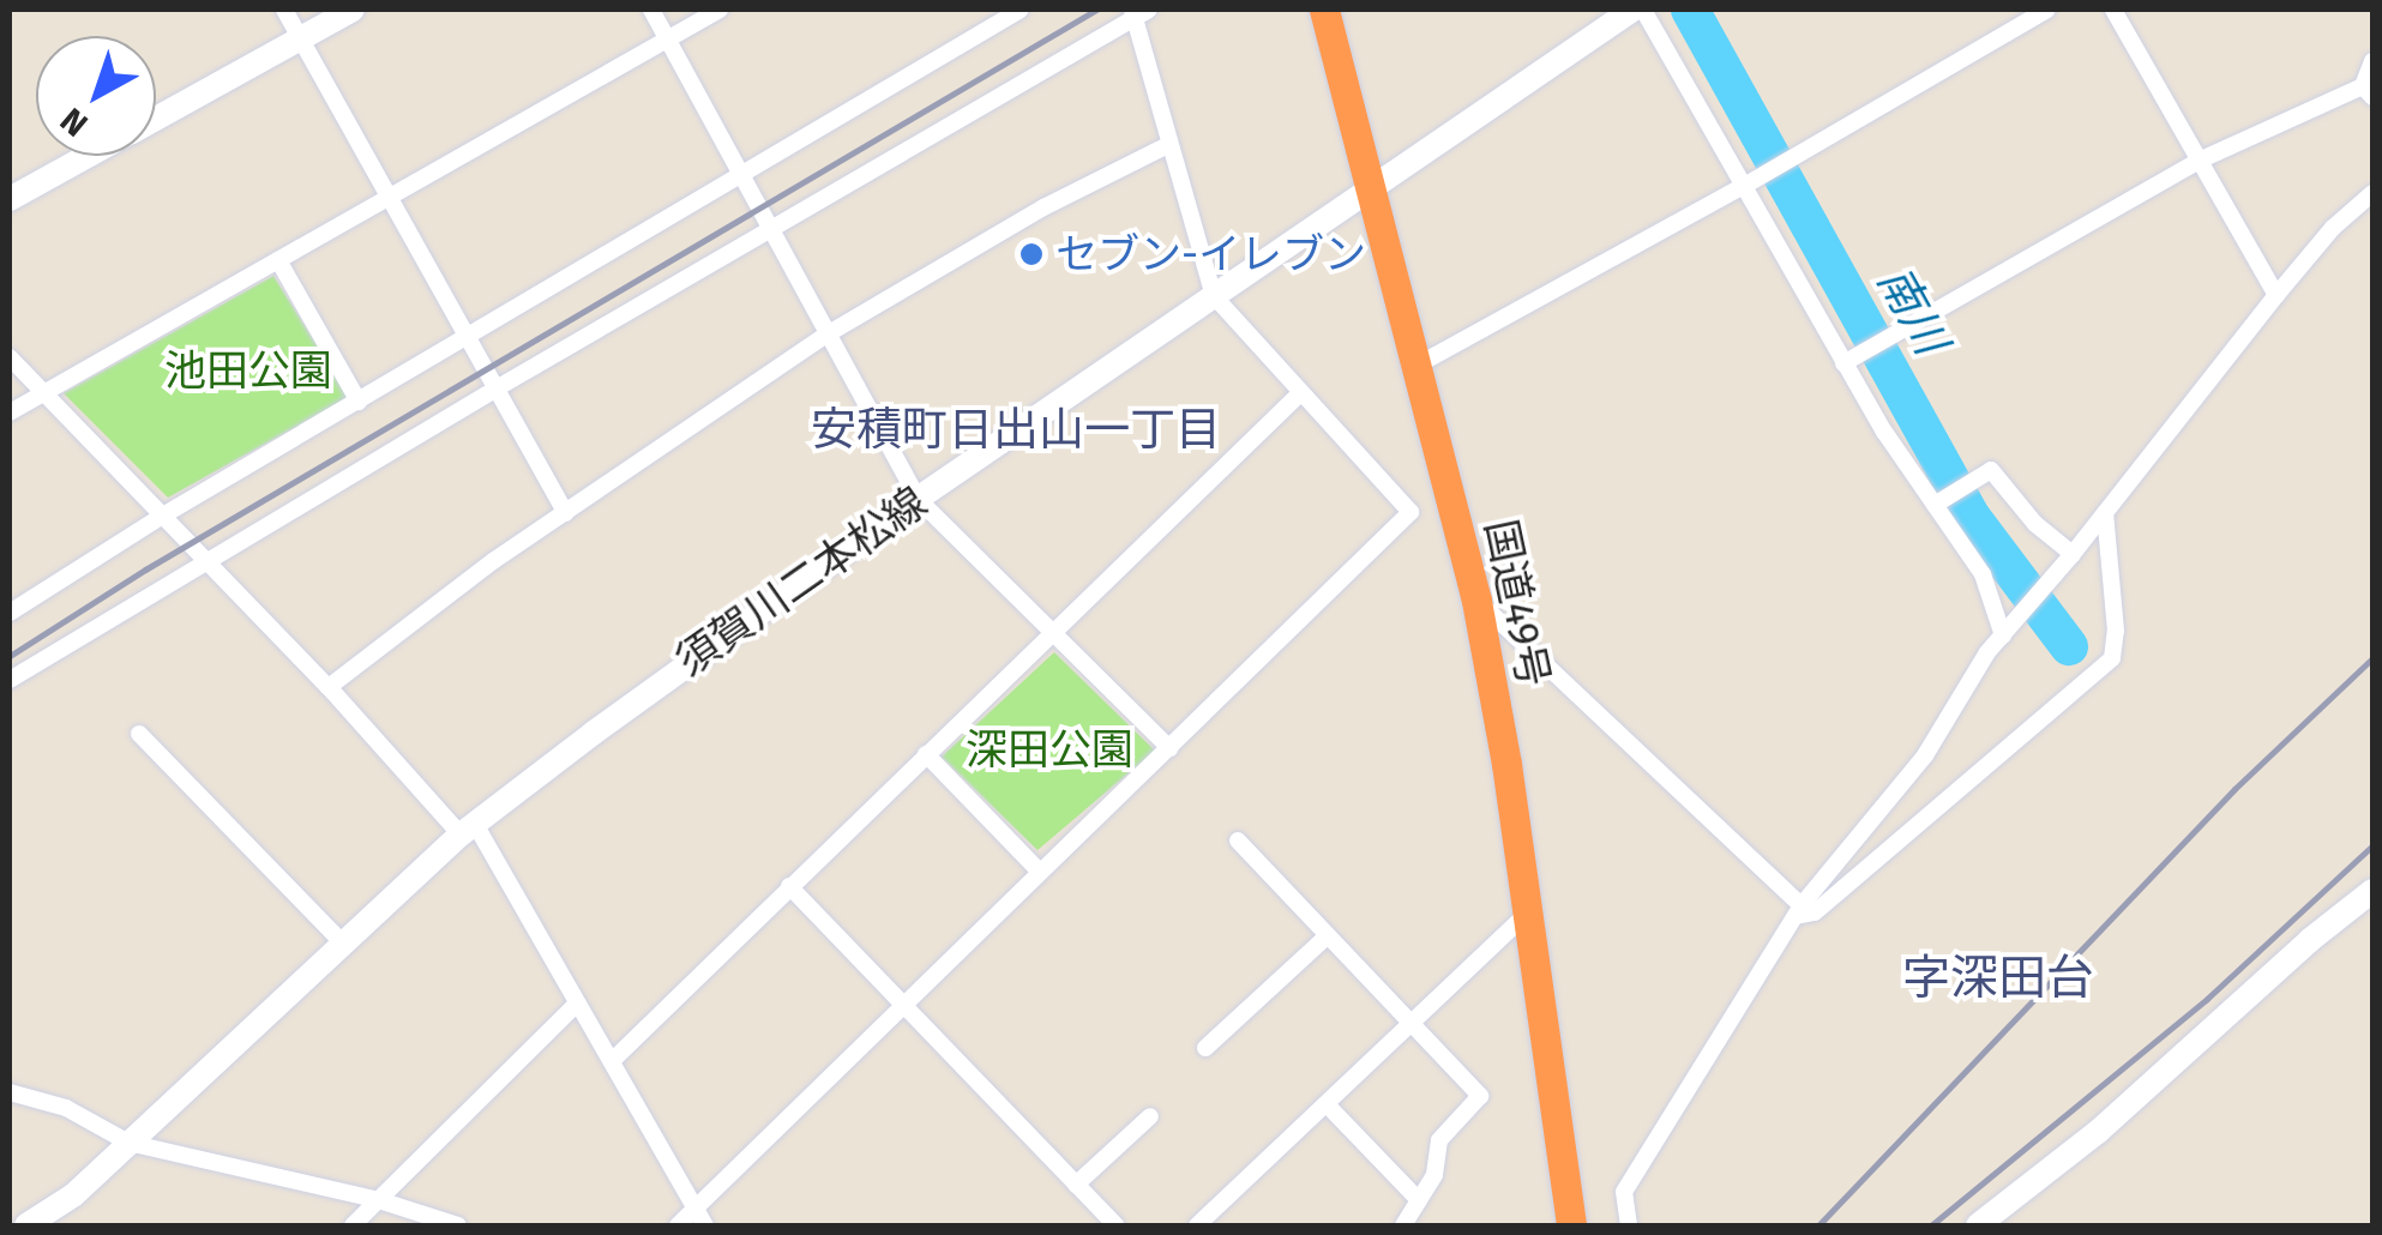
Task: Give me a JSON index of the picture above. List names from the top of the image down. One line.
{"streets":{"highway":["国道49号"],"main road":["須賀川二本松線"]},"crossings":[["須賀川二本松線","国道49号"]],"districts":["安積町日出山一丁目","字深田台"],"water":["南川"],"parks":["池田公園","深田公園"],"places":["セブン-イレブン"],"north":"bottom left"}
